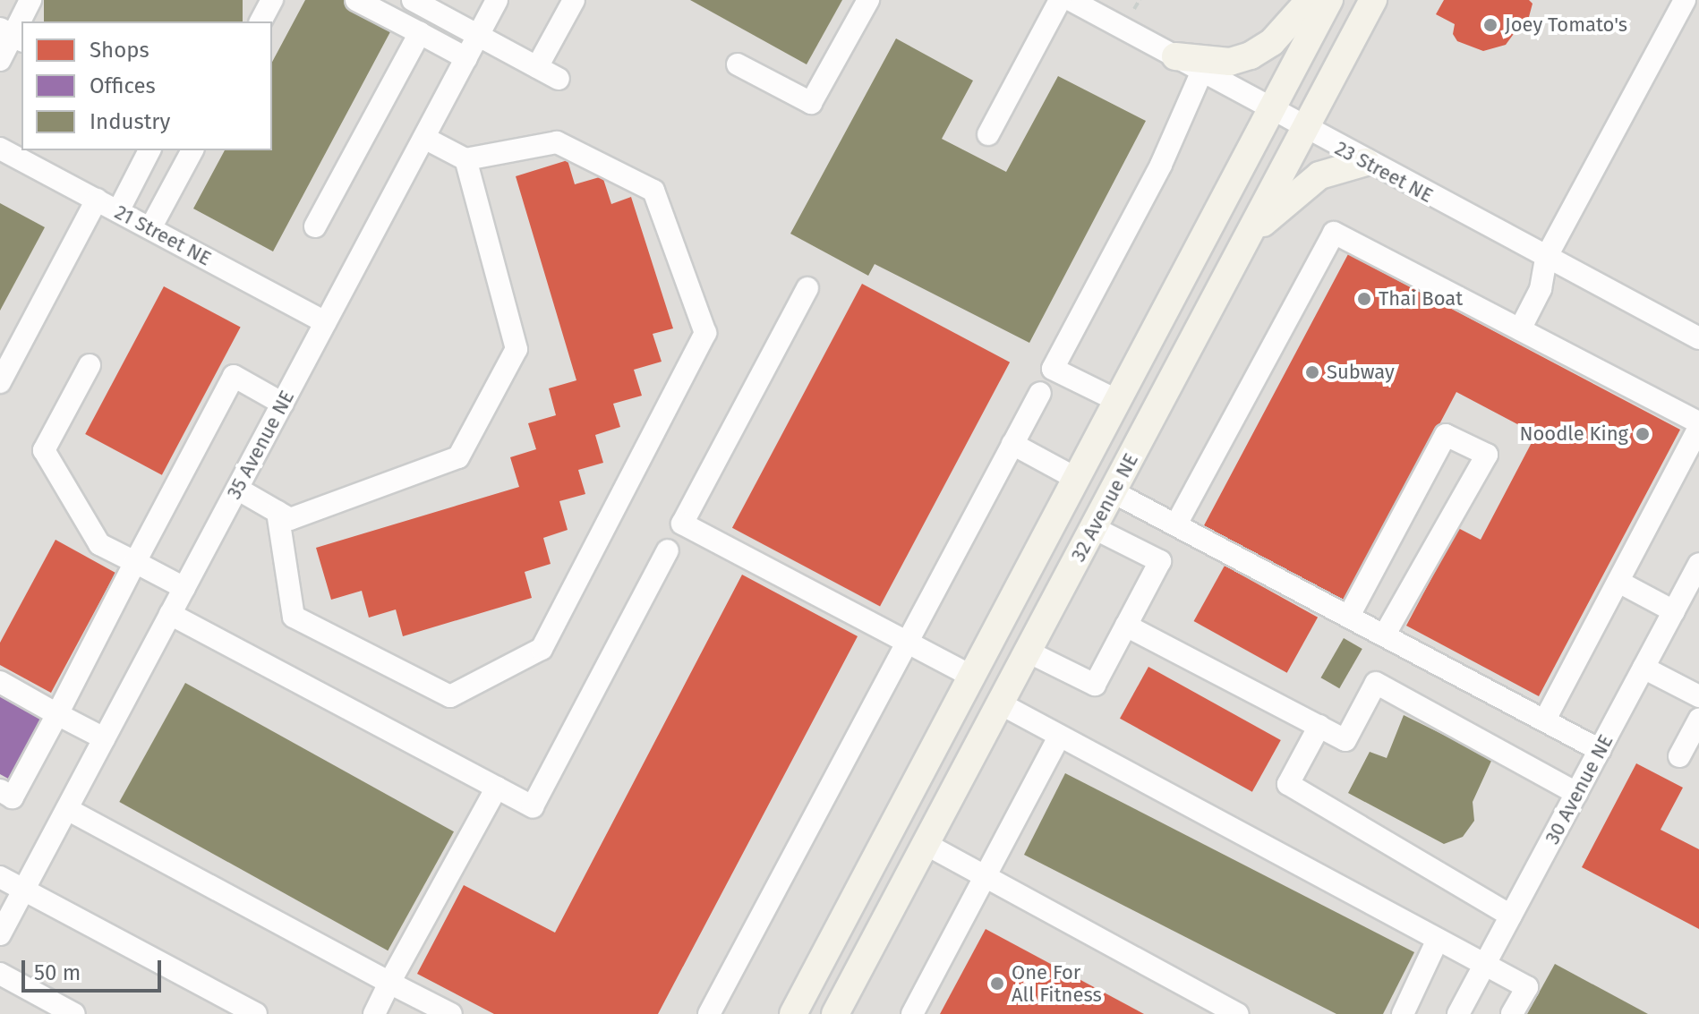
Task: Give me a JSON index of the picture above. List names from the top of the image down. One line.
{"streets":{"main road":["32 Avenue NE"],"street":["23 Street NE","21 Street NE","35 Avenue NE","30 Avenue NE"]},"crossings":[["23 Street NE","32 Avenue NE"],["21 Street NE","35 Avenue NE"]],"places":["Joey Tomato's","Thai Boat","Subway","Noodle King","One For All Fitness"],"legend":["Shops","Offices","Industry"],"scale_bar":"50 m"}
